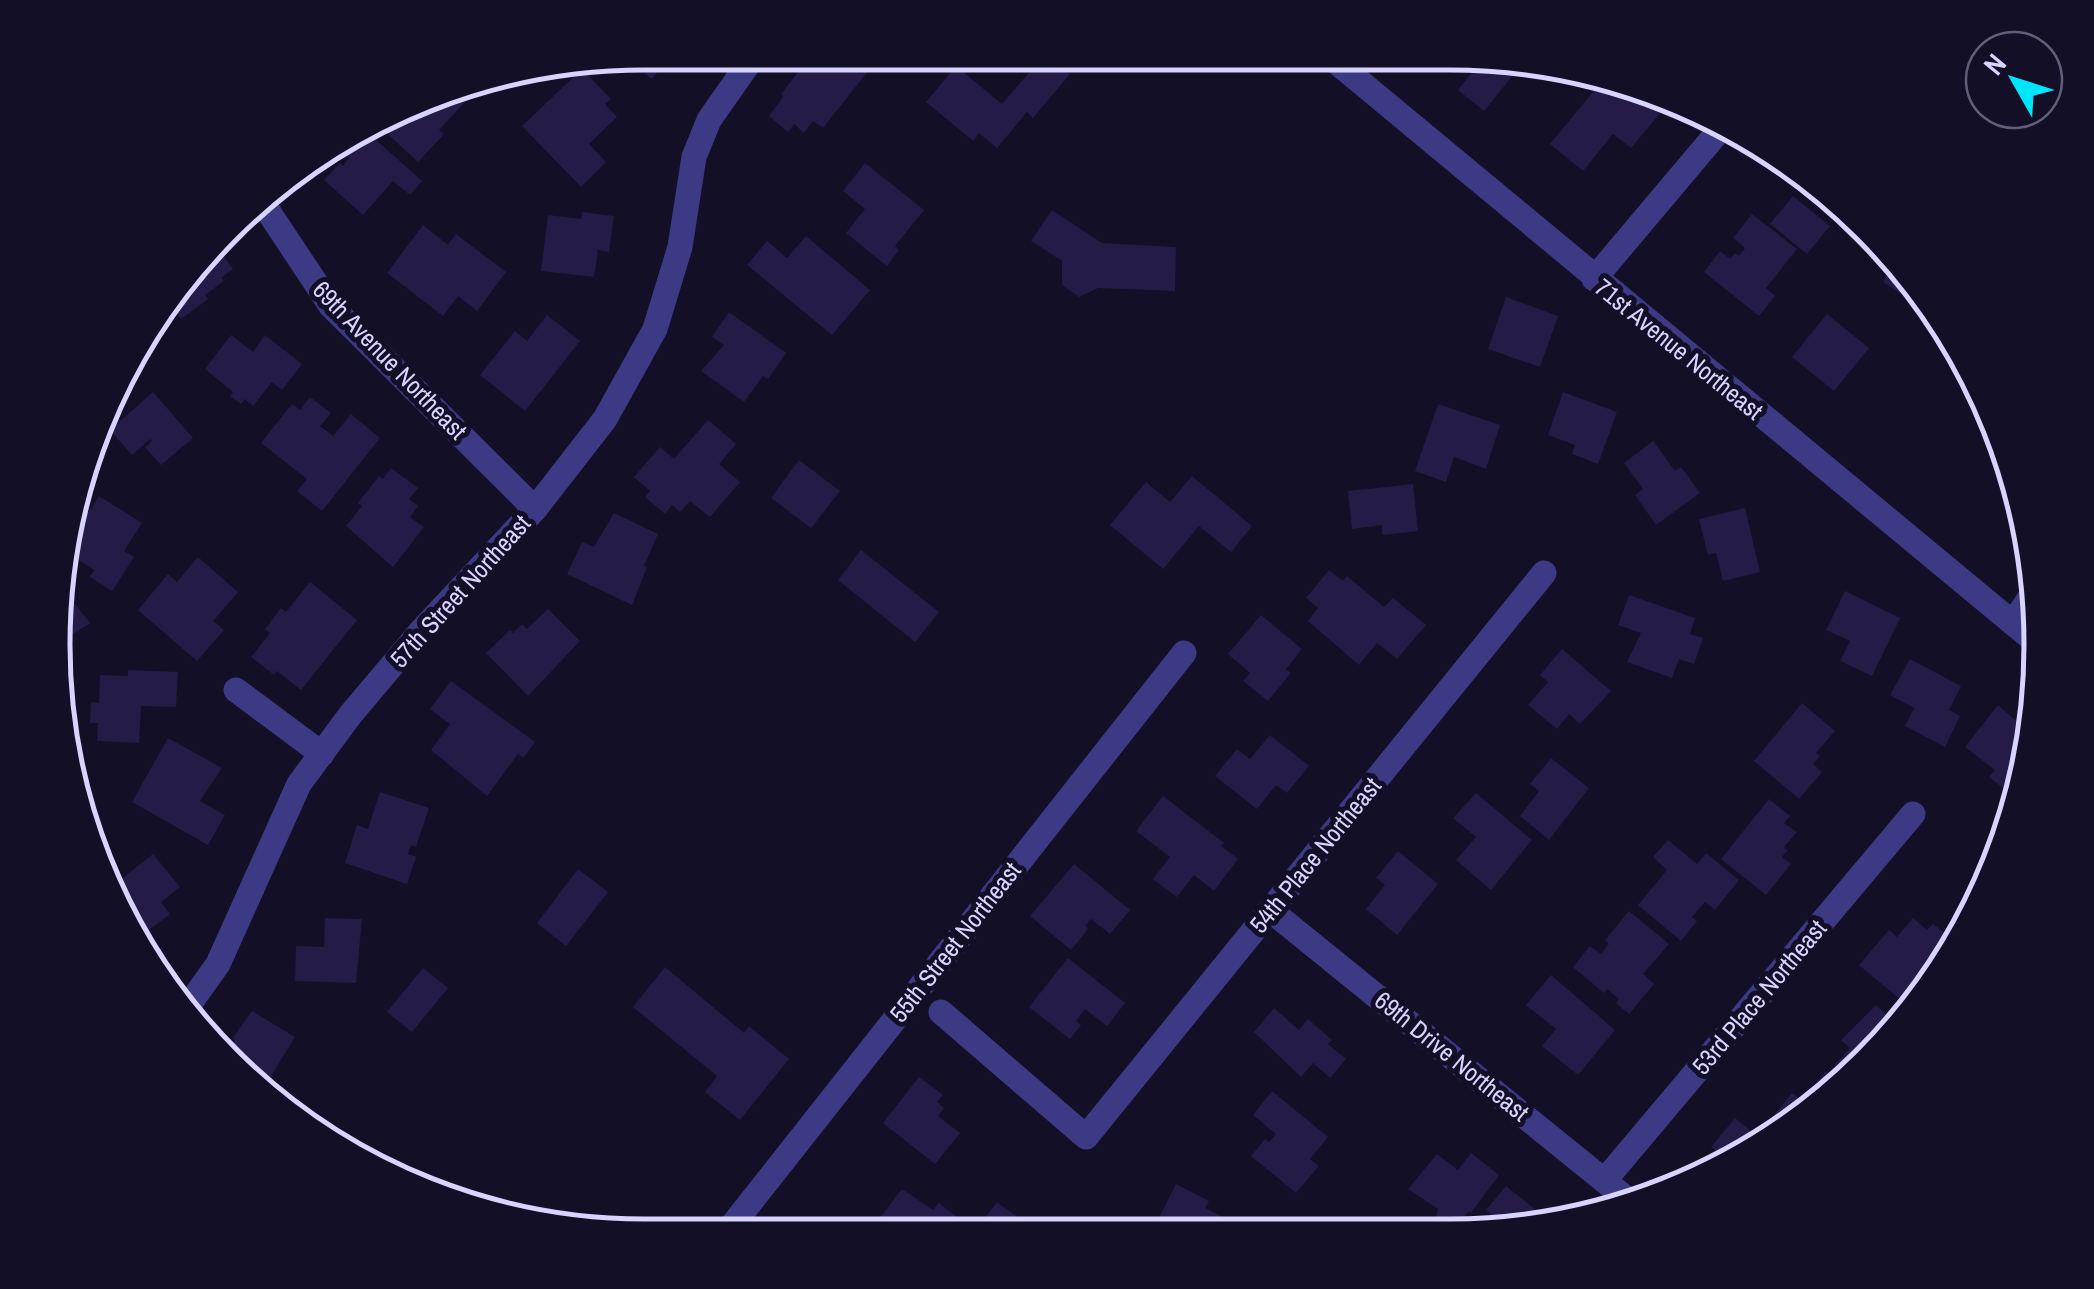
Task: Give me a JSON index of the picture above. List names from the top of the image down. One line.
{"streets":{"street":["71st Avenue Northeast","69th Avenue Northeast","57th Street Northeast","54th Place Northeast","55th Street Northeast","53rd Place Northeast","69th Drive Northeast"]},"crossings":[["69th Avenue Northeast","57th Street Northeast"],["54th Place Northeast","69th Drive Northeast"],["53rd Place Northeast","69th Drive Northeast"]],"north":"top left"}
